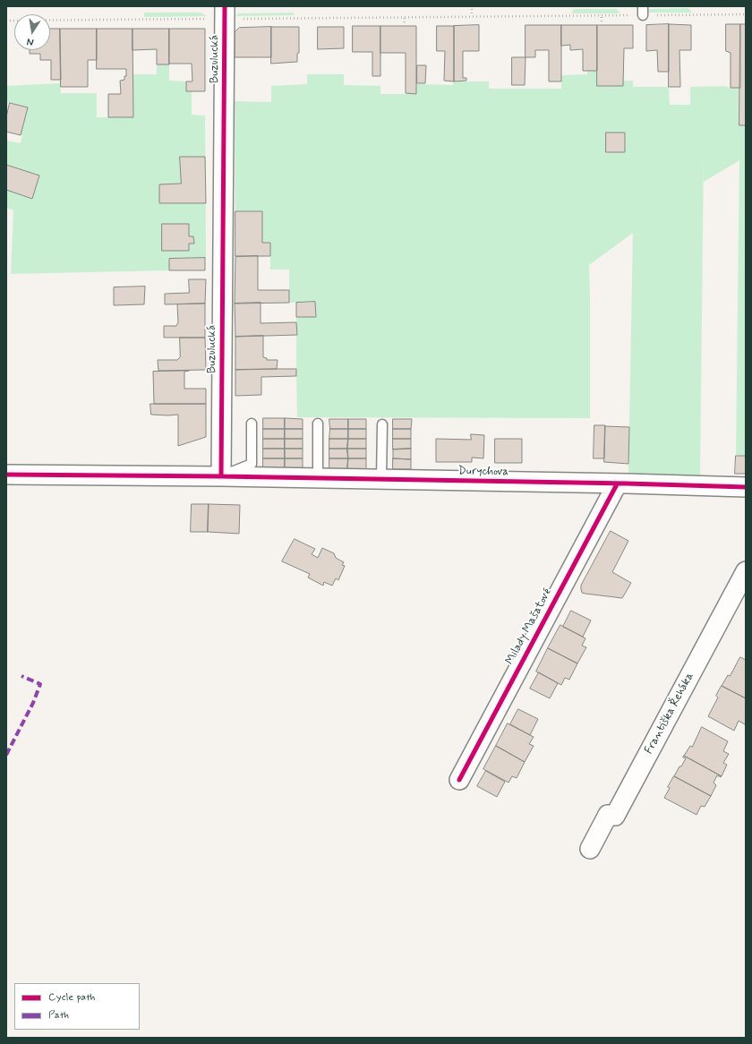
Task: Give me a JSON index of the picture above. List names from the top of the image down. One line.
{"streets":{"street":["Buzulucká","Durychova","Milady Mašatové","Františka Řeháka"]},"crossings":[["Buzulucká","Durychova"],["Durychova","Milady Mašatové"]],"legend":["Cycle path","Path"],"north":"bottom"}
